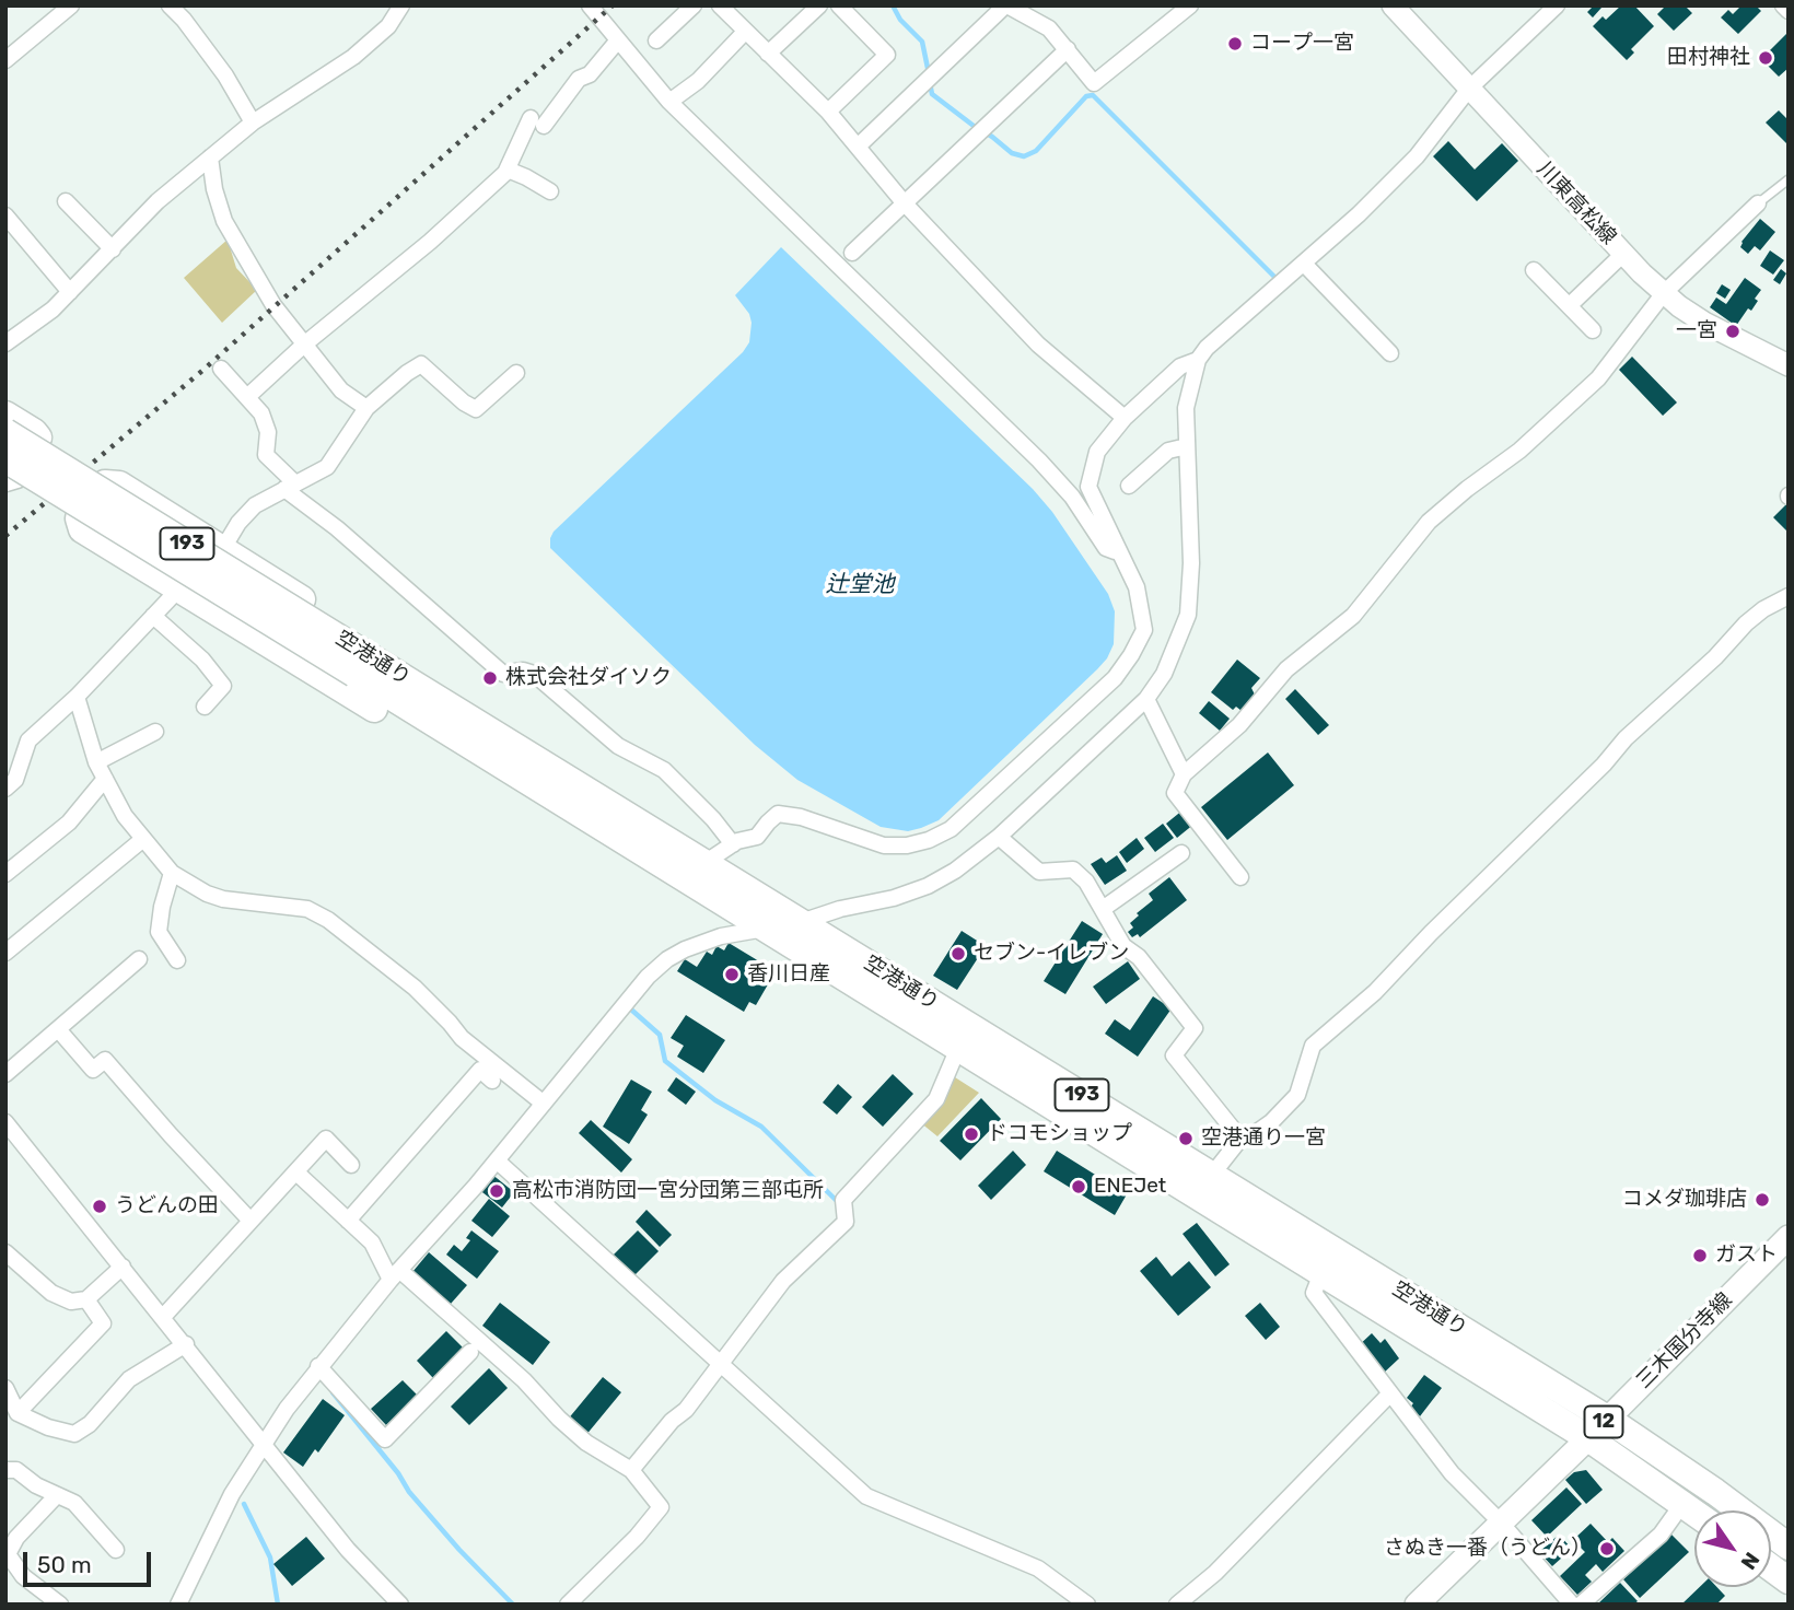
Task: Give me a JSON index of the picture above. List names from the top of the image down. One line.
{"streets":{"highway":["193","空港通り"],"main road":["川東高松線","三木国分寺線","12"]},"crossings":[["空港通り","三木国分寺線"]],"water":["辻堂池"],"places":["コープ一宮","田村神社","一宮","株式会社ダイソク","セブン-イレブン","香川日産","ドコモショップ","空港通り一宮","ENEJet","高松市消防団一宮分団第三部屯所","コメダ珈琲店","うどんの田","ガスト","さぬき一番（うどん）"],"scale_bar":"50 m","north":"bottom right"}
